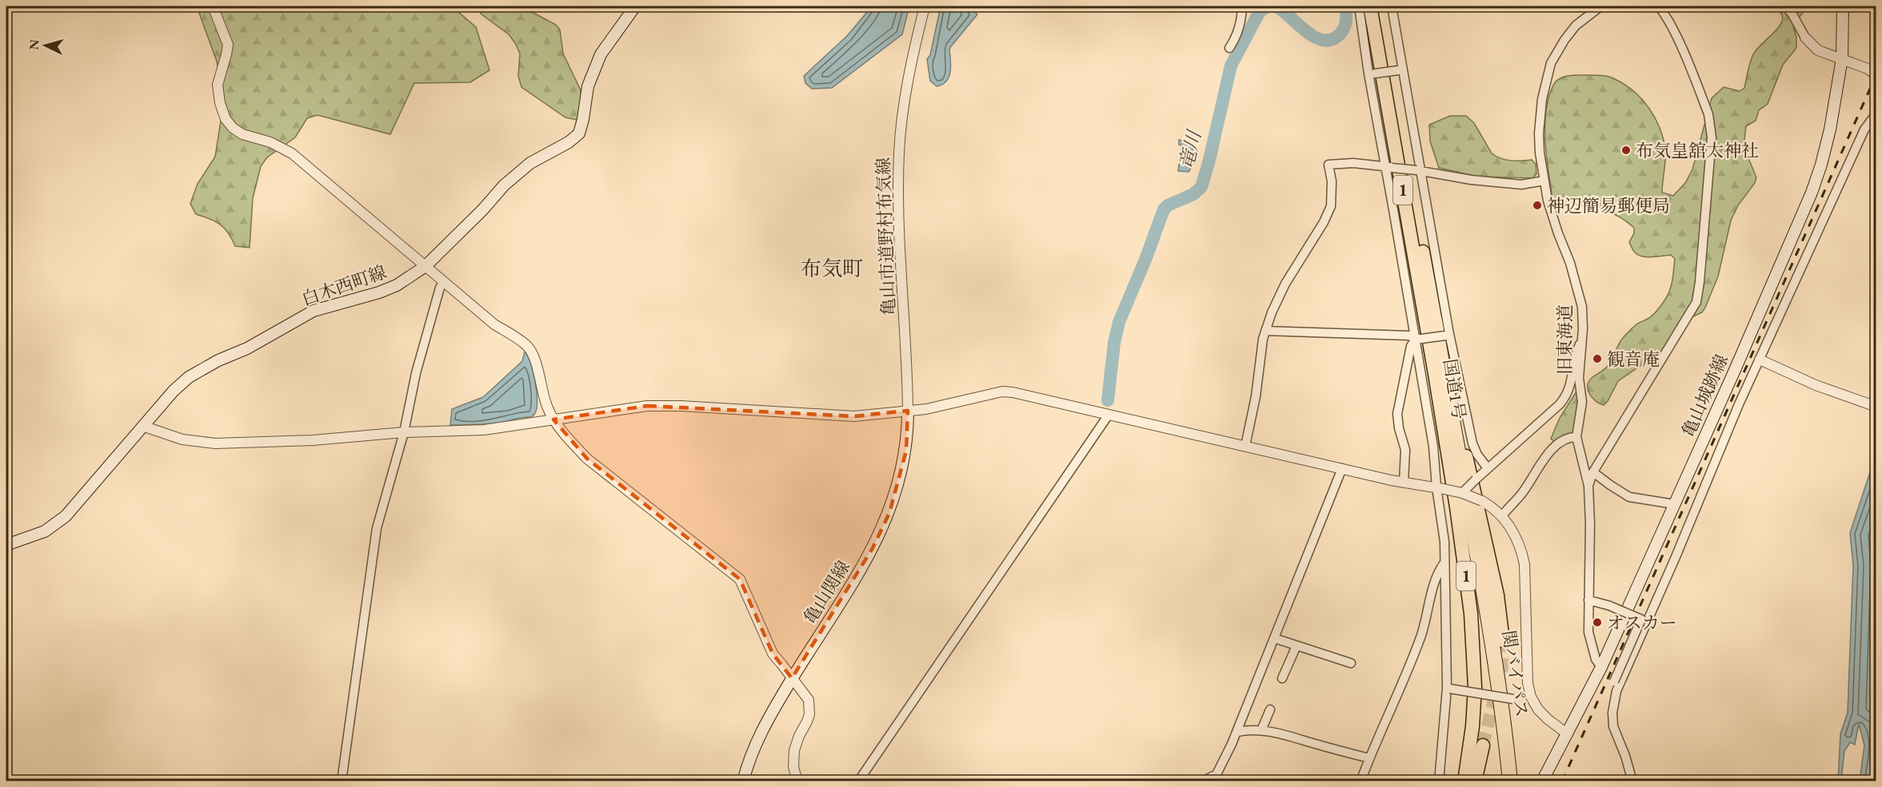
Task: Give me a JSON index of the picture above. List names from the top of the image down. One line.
{"streets":{"highway":["1","国道1号","関バイパス"],"main road":["白木西町線","亀山城跡線","亀山関線"],"street":["亀山市道野村布気線","旧東海道"]},"crossings":[["1","国道1号"],["1","関バイパス"],["亀山市道野村布気線","亀山関線"],["旧東海道","亀山城跡線"]],"districts":["布気町"],"water":["竜川"],"places":["布気皇舘太神社","神辺簡易郵便局","観音庵","オスカー"],"north":"left"}
